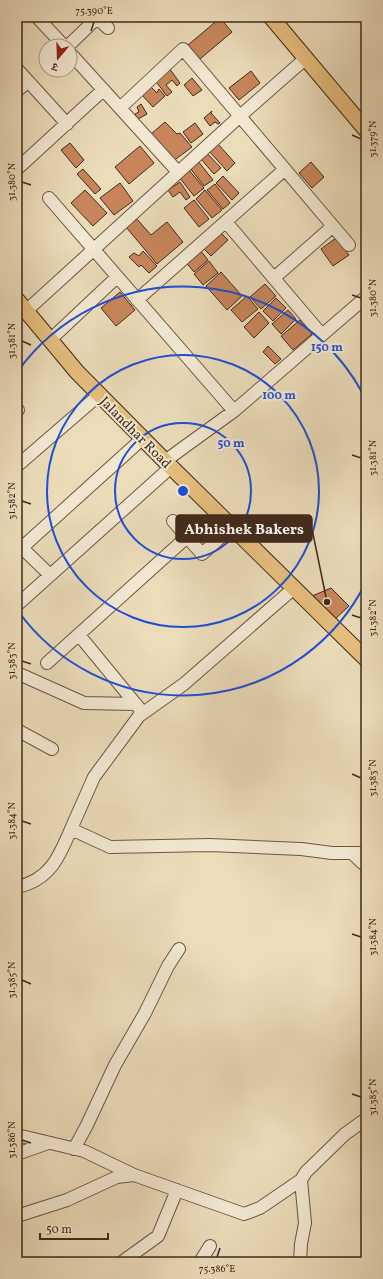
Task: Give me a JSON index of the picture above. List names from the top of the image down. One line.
{"streets":{"main road":["Jalandhar Road"]},"places":["Abhishek Bakers"],"scale_bar":"50 m","north":"bottom","coordinates":["75.390°E","31.379°N","31.380°N","31.381°N","31.382°N","31.383°N","31.384°N","31.385°N","31.386°N","75.386°E"],"rings":["150 m","100 m","50 m"]}
